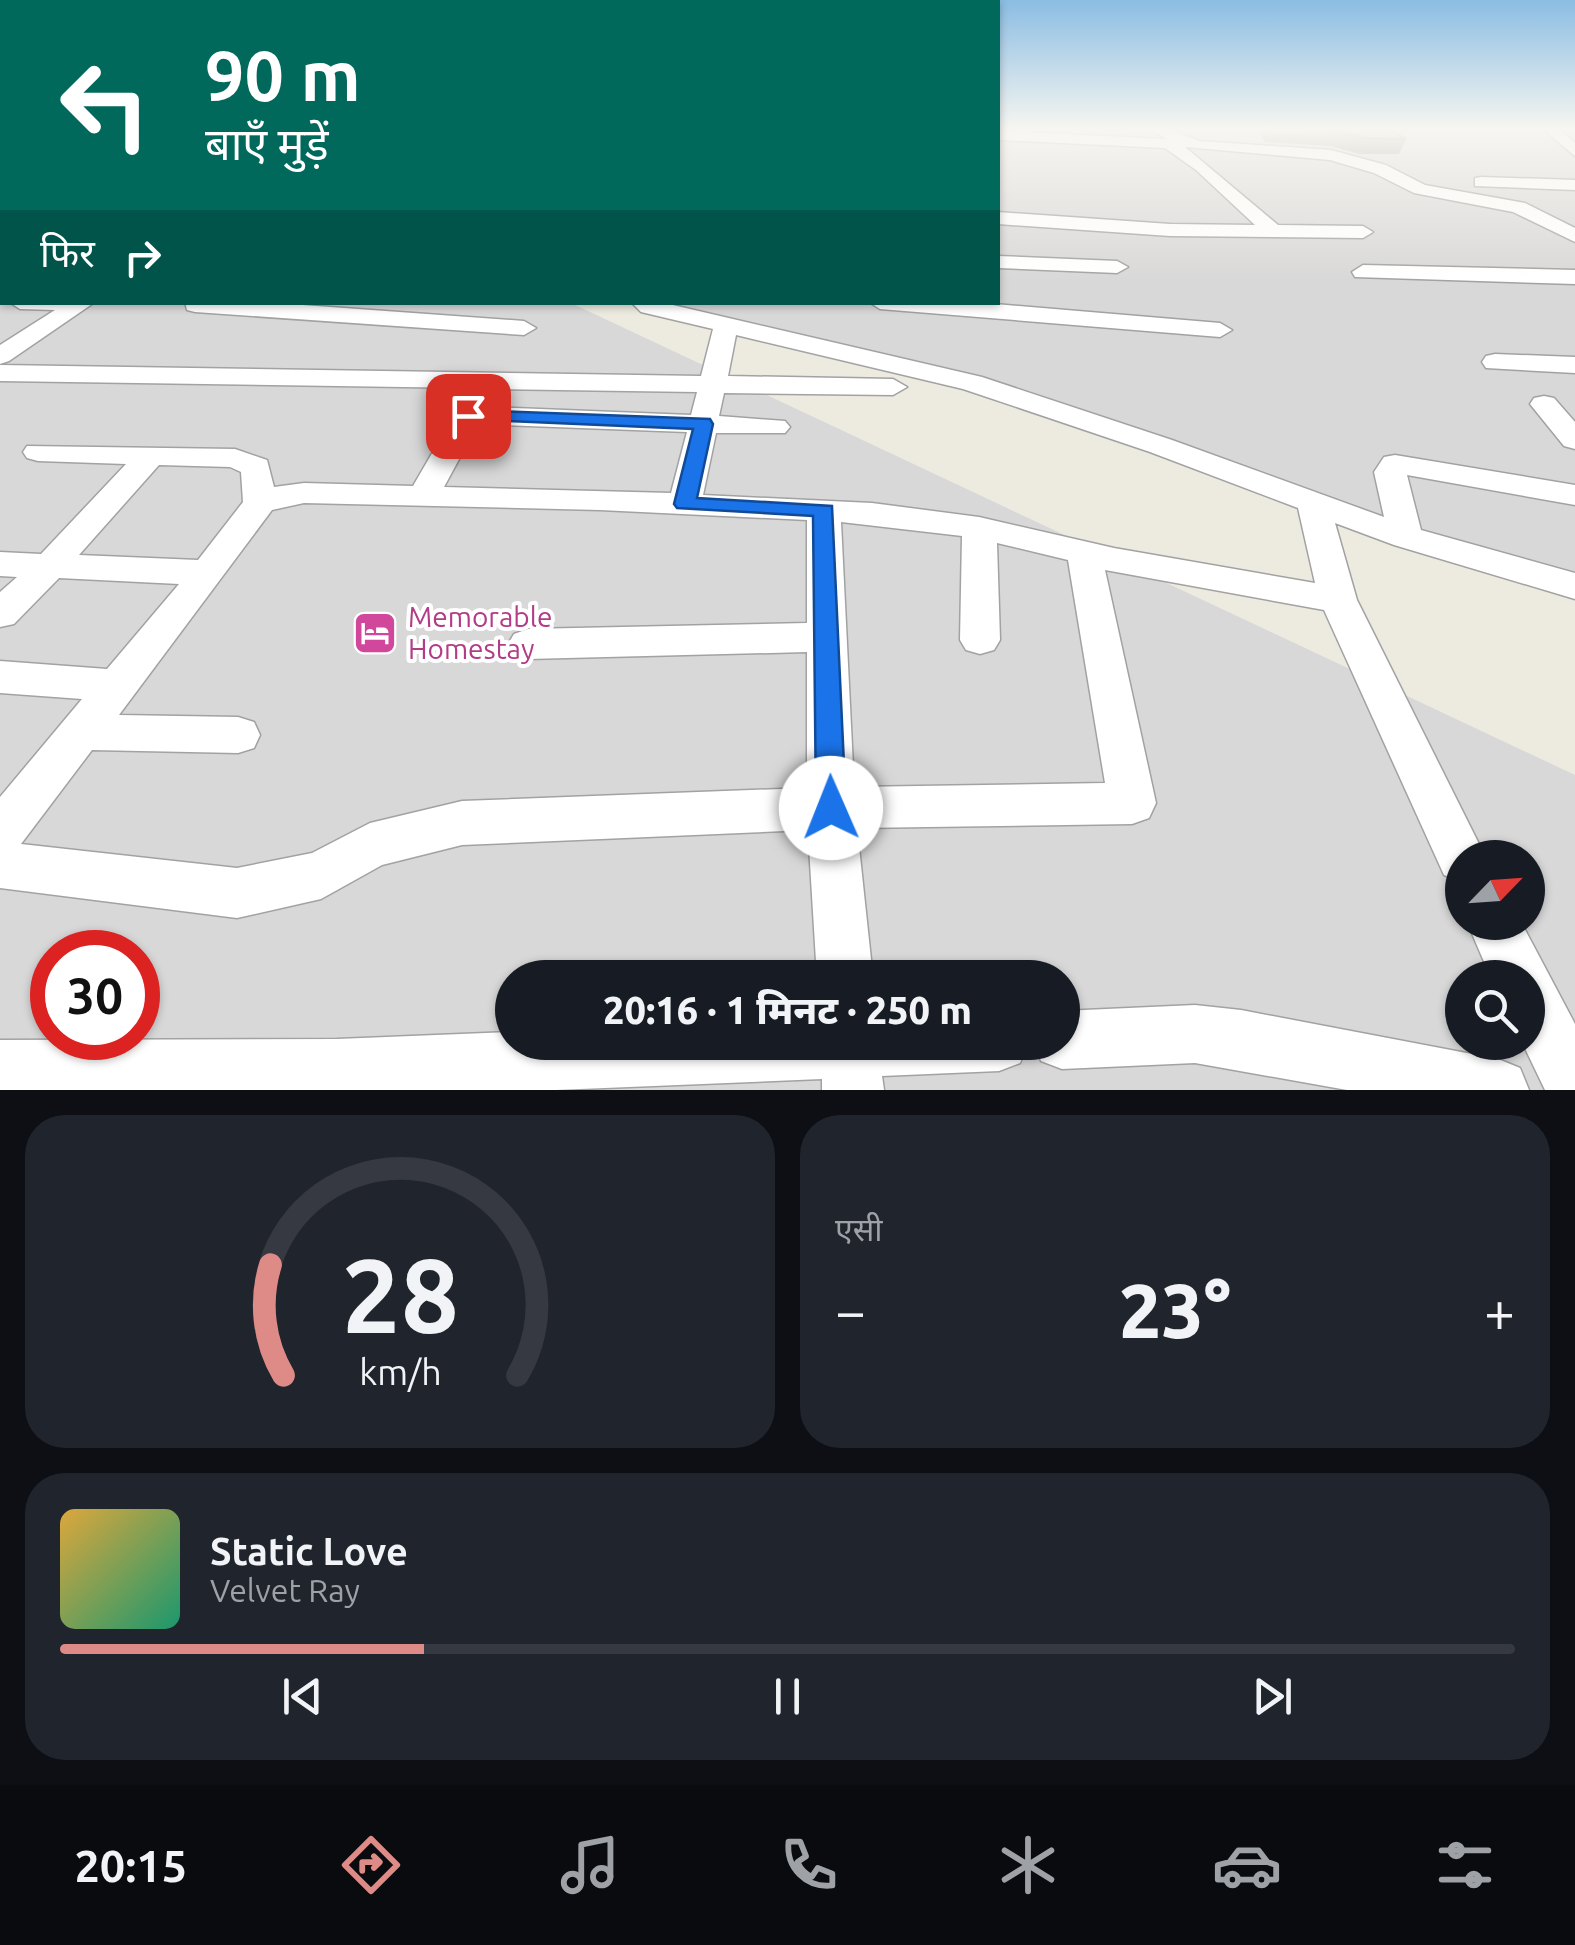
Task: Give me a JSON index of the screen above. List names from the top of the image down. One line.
{"places":{"hotel":["Memorable Homestay"]},"north":"top right","page":{"turn":["90 m","बाएँ मुड़ें"],"then":"फिर","limit":"30","trip":"20:16 · 1 मिनट · 250 m","tile":"एसी","heat":["−","23°","+"],"song":["Static Love","Velvet Ray"],"tabs":"20:15","gauge":["28","km/h"]}}
